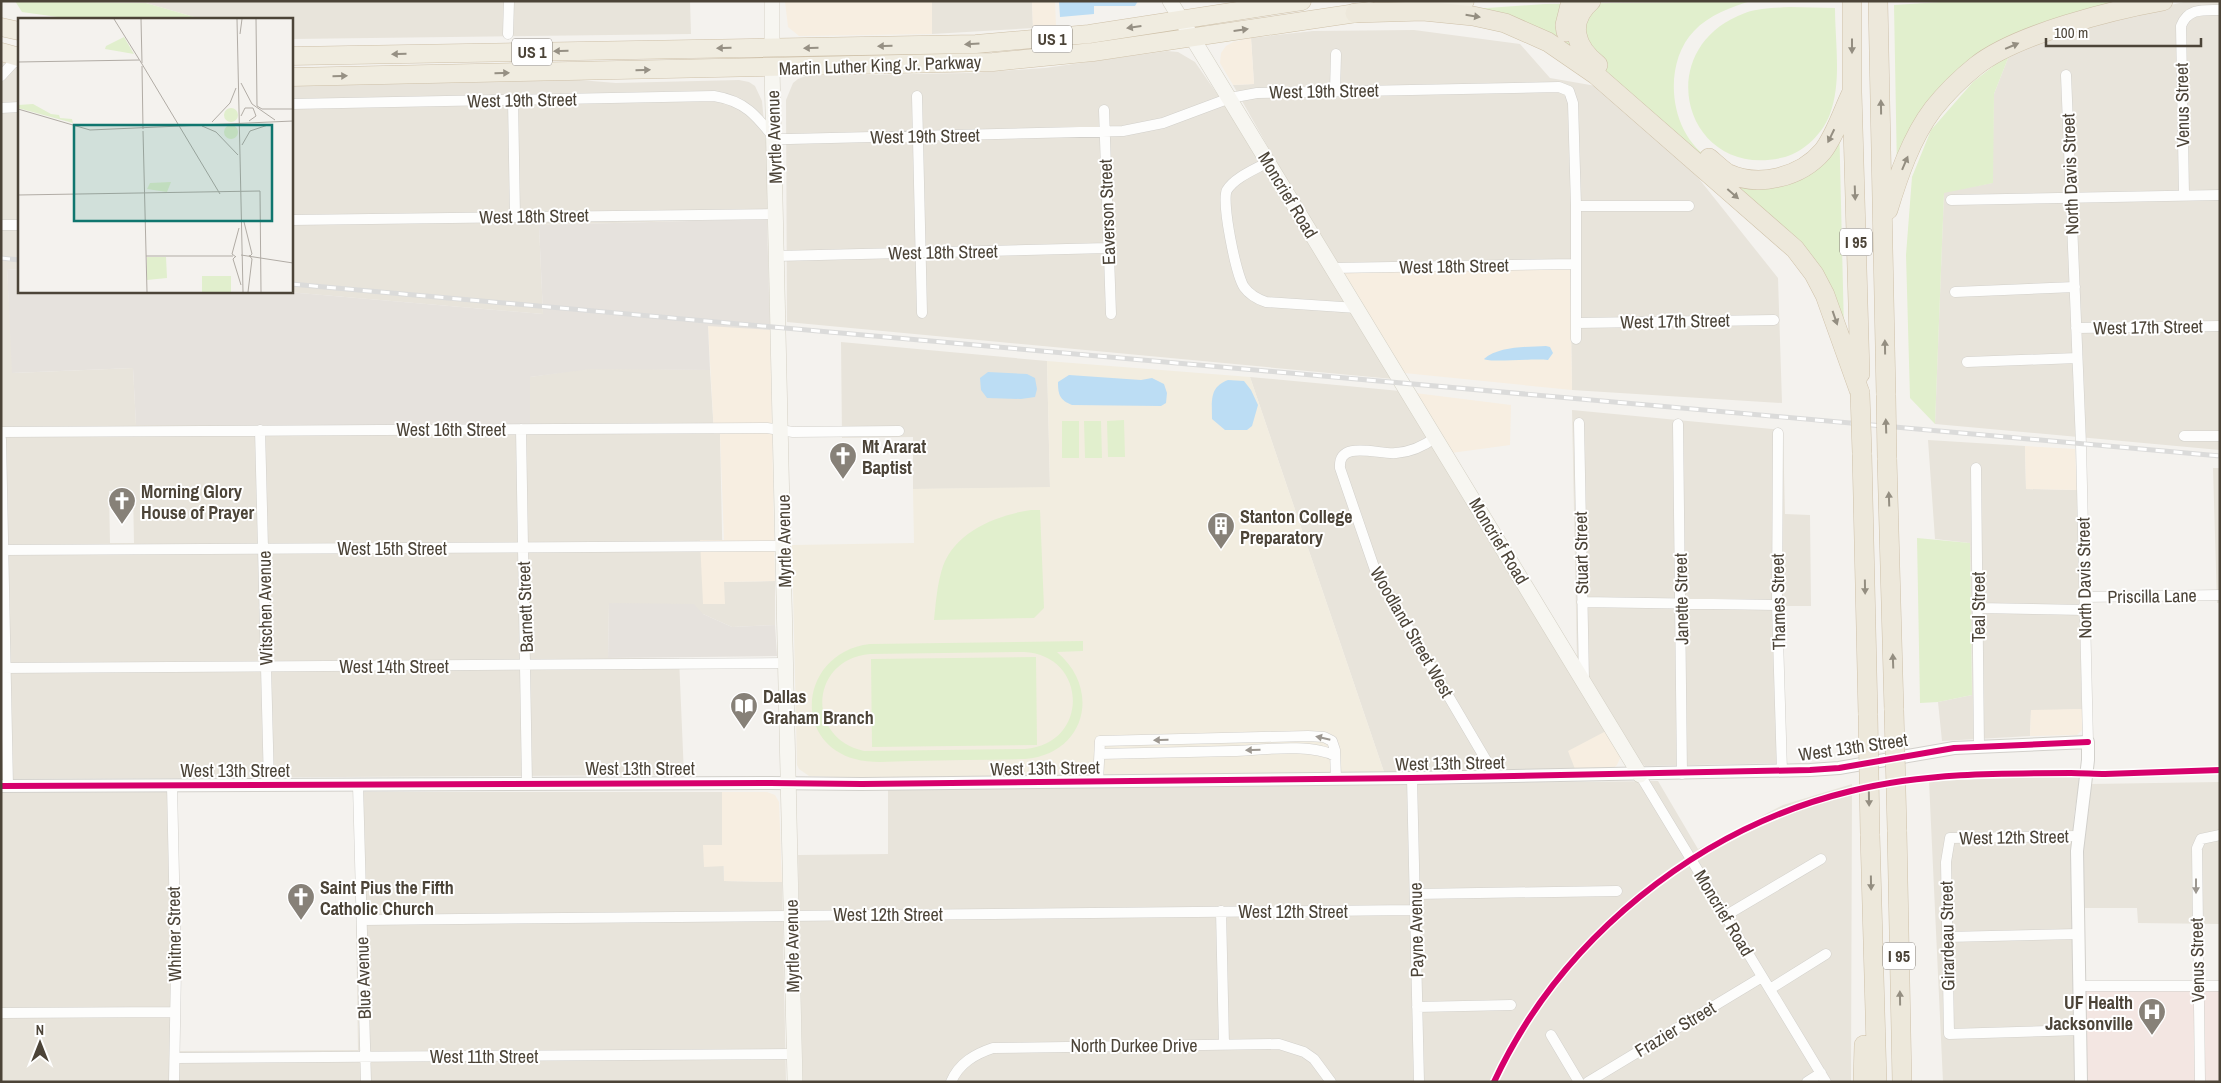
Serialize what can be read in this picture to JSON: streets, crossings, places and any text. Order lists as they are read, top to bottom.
{
  "streets": {
    "highway": ["US 1", "Martin Luther King Jr. Parkway", "I 95"],
    "main road": ["Myrtle Avenue", "Moncrief Road"],
    "street": [
      "West 19th Street",
      "Venus Street",
      "North Davis Street",
      "Eaverson Street",
      "West 18th Street",
      "West 17th Street",
      "West 16th Street",
      "West 15th Street",
      "Stuart Street",
      "Priscilla Lane",
      "Janette Street",
      "Thames Street",
      "Barnett Street",
      "Teal Street",
      "Witschen Avenue",
      "Woodland Street West",
      "West 14th Street",
      "West 13th Street",
      "West 12th Street",
      "Payne Avenue",
      "Whitner Street",
      "Girardeau Street",
      "Blue Avenue",
      "Frazier Street",
      "North Durkee Drive",
      "West 11th Street"
    ]
  },
  "crossings": [
    ["Martin Luther King Jr. Parkway", "Myrtle Avenue"],
    ["Martin Luther King Jr. Parkway", "Moncrief Road"],
    ["West 19th Street", "Myrtle Avenue"],
    ["West 19th Street", "Moncrief Road"],
    ["West 19th Street", "Eaverson Street"],
    ["Myrtle Avenue", "West 18th Street"],
    ["Myrtle Avenue", "West 16th Street"],
    ["Myrtle Avenue", "West 15th Street"],
    ["Myrtle Avenue", "West 14th Street"],
    ["Myrtle Avenue", "West 13th Street"],
    ["Myrtle Avenue", "West 12th Street"],
    ["Myrtle Avenue", "West 11th Street"],
    ["North Davis Street", "West 17th Street"],
    ["North Davis Street", "Priscilla Lane"],
    ["North Davis Street", "West 13th Street"],
    ["North Davis Street", "West 12th Street"],
    ["North Davis Street", "Girardeau Street"],
    ["Moncrief Road", "West 18th Street"],
    ["Moncrief Road", "Stuart Street"],
    ["Moncrief Road", "Woodland Street West"],
    ["Moncrief Road", "West 13th Street"],
    ["Moncrief Road", "Frazier Street"],
    ["Eaverson Street", "West 18th Street"],
    ["West 16th Street", "Barnett Street"],
    ["West 16th Street", "Witschen Avenue"],
    ["West 15th Street", "Barnett Street"],
    ["West 15th Street", "Witschen Avenue"],
    ["Janette Street", "West 13th Street"],
    ["Thames Street", "West 13th Street"],
    ["Barnett Street", "West 14th Street"],
    ["Barnett Street", "West 13th Street"],
    ["Teal Street", "West 13th Street"],
    ["Witschen Avenue", "West 14th Street"],
    ["Witschen Avenue", "West 13th Street"],
    ["Woodland Street West", "West 13th Street"],
    ["West 13th Street", "Payne Avenue"],
    ["West 13th Street", "Whitner Street"],
    ["West 13th Street", "Blue Avenue"],
    ["West 12th Street", "Payne Avenue"],
    ["West 12th Street", "Girardeau Street"],
    ["West 12th Street", "Blue Avenue"],
    ["Whitner Street", "West 11th Street"],
    ["Blue Avenue", "West 11th Street"]
  ],
  "places": {
    "church": ["Mt Ararat Baptist", "Morning Glory House of Prayer", "Saint Pius the Fifth Catholic Church"],
    "building": ["Stanton College Preparatory"],
    "library": ["Dallas Graham Branch"],
    "hospital": ["UF Health Jacksonville"]
  },
  "scale_bar": "100 m",
  "north": "top"
}
